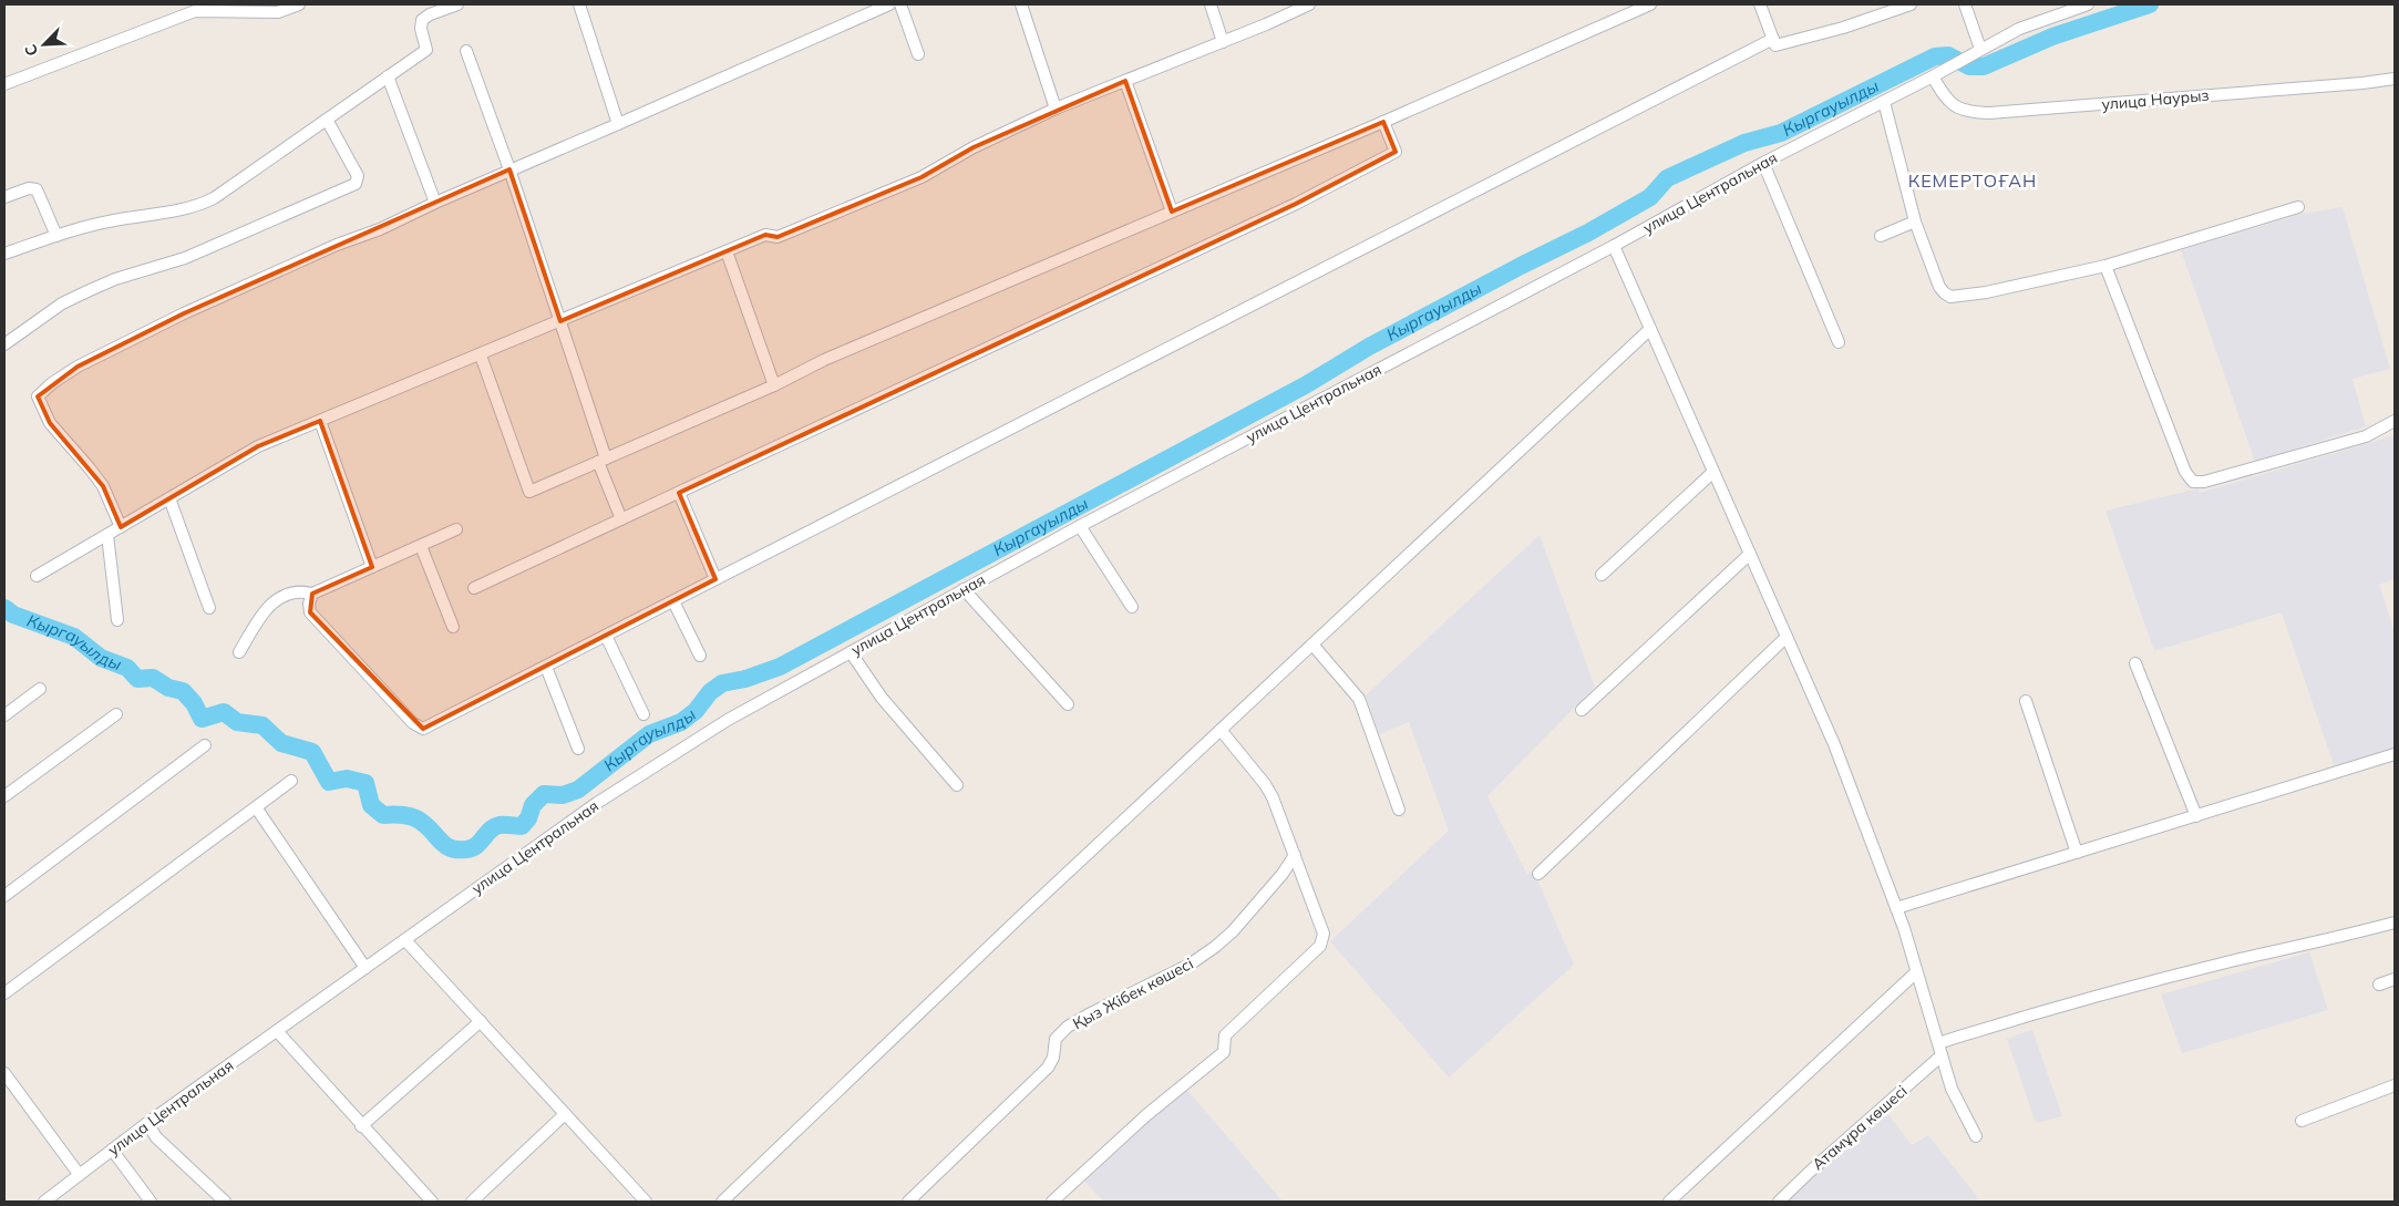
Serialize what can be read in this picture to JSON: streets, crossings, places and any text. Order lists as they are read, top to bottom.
{
  "streets": {
    "street": [
      "улица Наурыз",
      "улица Центральная",
      "Қыз Жібек көшесі",
      "Атамұра көшесі"
    ]
  },
  "crossings": [
    ["улица Наурыз", "улица Центральная"]
  ],
  "districts": ["КЕМЕРТОҒАН"],
  "water": ["Кыргауылды"],
  "north": "bottom left"
}
